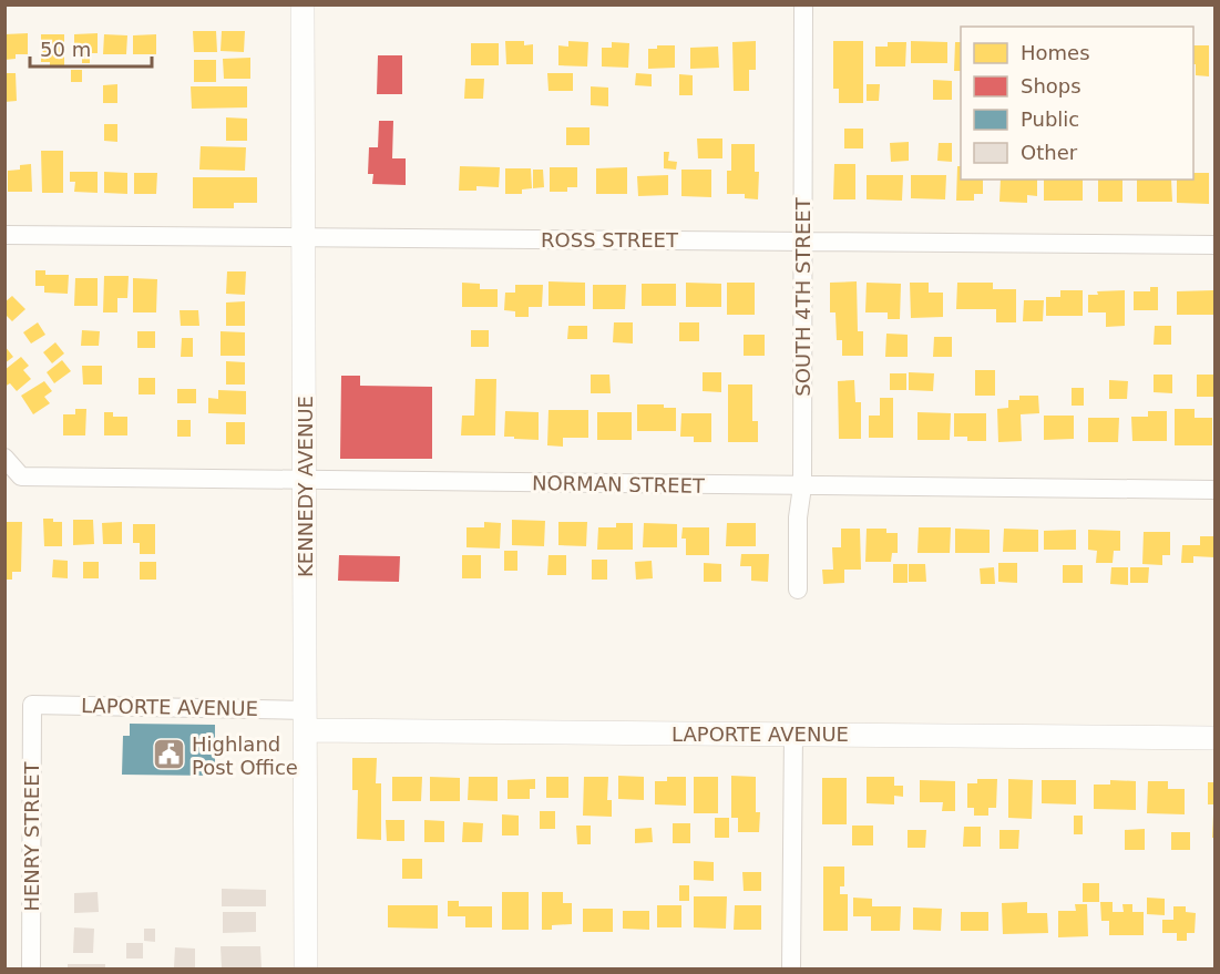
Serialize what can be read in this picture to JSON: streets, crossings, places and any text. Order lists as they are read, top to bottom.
{
  "streets": {
    "street": [
      "ROSS STREET",
      "SOUTH 4TH STREET",
      "NORMAN STREET",
      "KENNEDY AVENUE",
      "LAPORTE AVENUE",
      "HENRY STREET"
    ]
  },
  "crossings": [
    ["ROSS STREET", "SOUTH 4TH STREET"],
    ["ROSS STREET", "KENNEDY AVENUE"],
    ["SOUTH 4TH STREET", "NORMAN STREET"],
    ["NORMAN STREET", "KENNEDY AVENUE"],
    ["KENNEDY AVENUE", "LAPORTE AVENUE"],
    ["LAPORTE AVENUE", "HENRY STREET"]
  ],
  "places": {
    "public building": ["Highland Post Office"]
  },
  "legend": [
    "Homes",
    "Shops",
    "Public",
    "Other"
  ],
  "scale_bar": "50 m"
}
